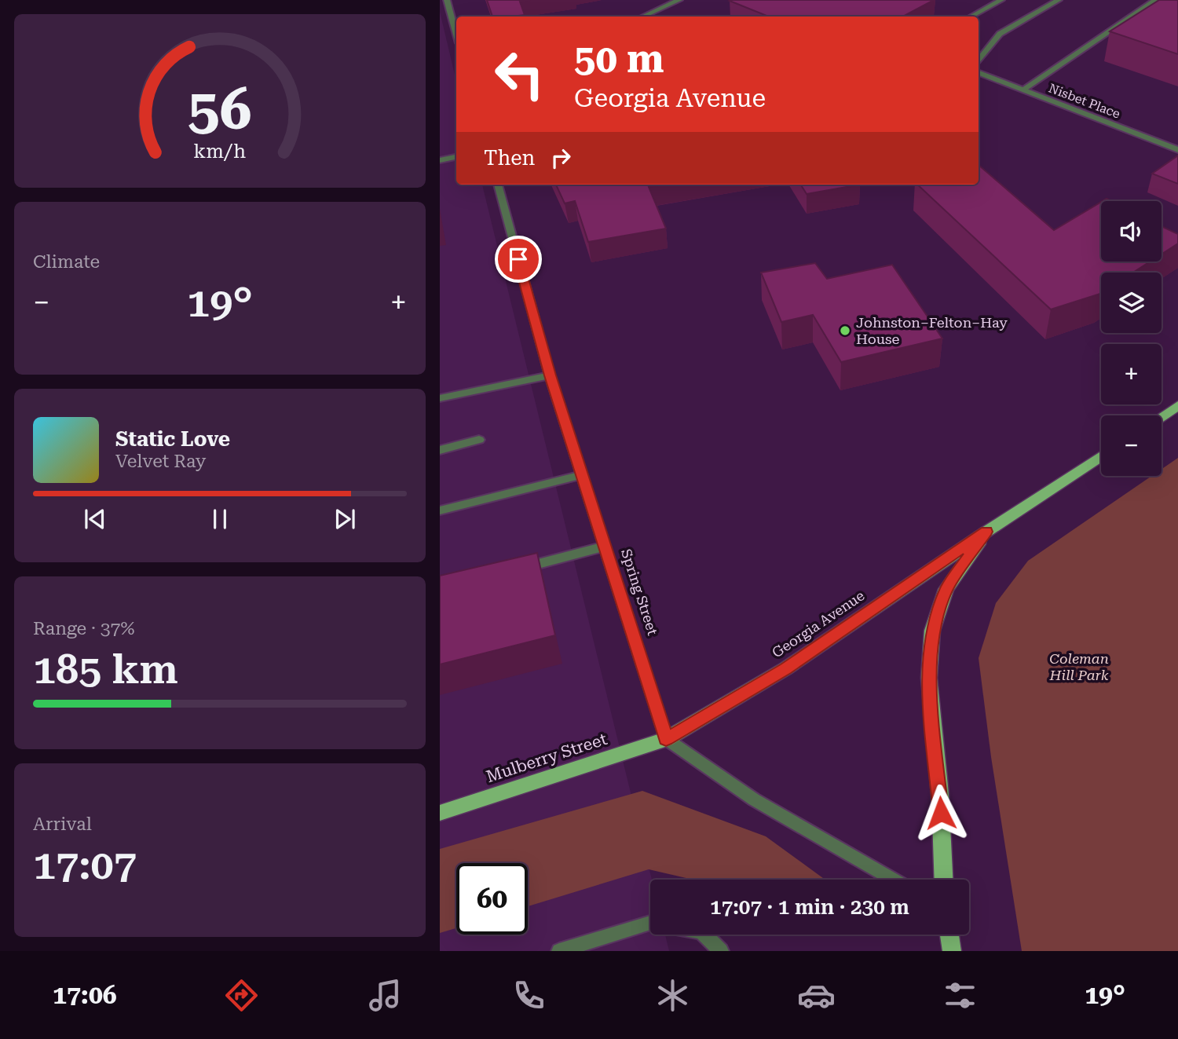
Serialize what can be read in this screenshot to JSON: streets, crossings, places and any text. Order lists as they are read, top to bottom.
{
  "streets": {
    "main road": ["Georgia Avenue", "Mulberry Street"],
    "street": ["Nisbet Place", "Spring Street"]
  },
  "crossings": [
    ["Spring Street", "Georgia Avenue"],
    ["Spring Street", "Mulberry Street"],
    ["Georgia Avenue", "Mulberry Street"]
  ],
  "parks": ["Coleman Hill Park"],
  "places": ["Johnston–Felton–Hay House"],
  "page": {
    "turn": ["50 m", "Georgia Avenue"],
    "then": "Then",
    "map_buttons": ["+", "−"],
    "tile": [
      "Climate",
      ["Range · 37%", "185 km"],
      ["Arrival", "17:07"]
    ],
    "heat": ["−", "19°", "+"],
    "song": ["Static Love", "Velvet Ray"],
    "limit": "60",
    "trip": "17:07 · 1 min · 230 m",
    "tabs": ["17:06", "19°"],
    "gauge": ["56", "km/h"]
  }
}
